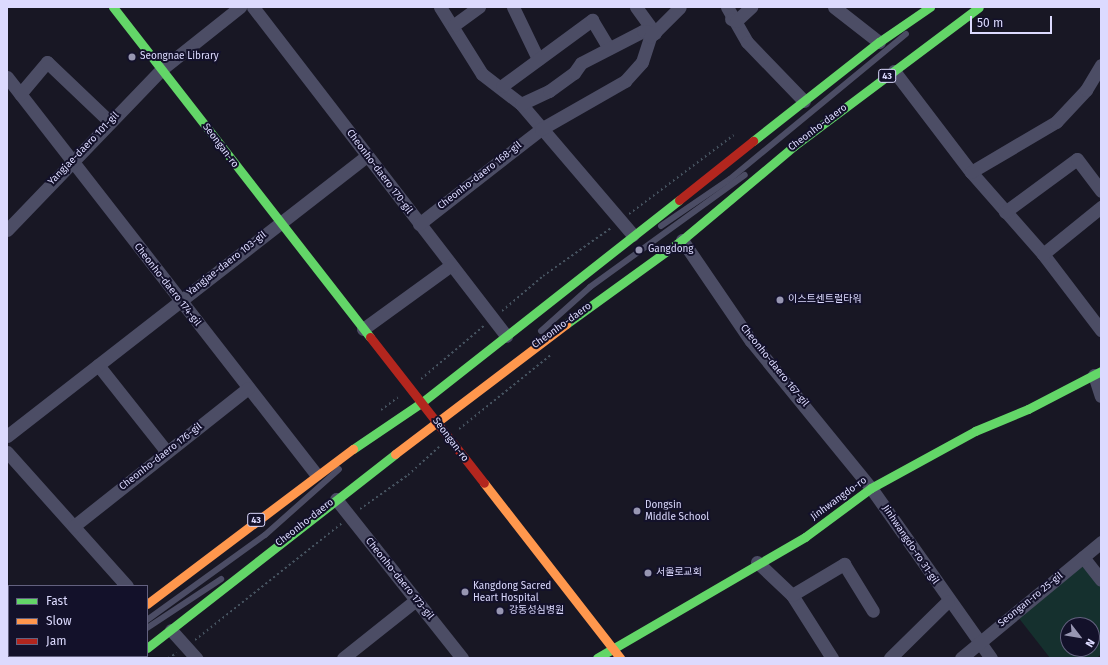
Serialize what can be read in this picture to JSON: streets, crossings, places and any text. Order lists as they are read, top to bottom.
{
  "streets": {
    "main road": [
      "43",
      "Cheonho-daero",
      "Seongan-ro",
      "Jinhwangdo-ro"
    ],
    "street": [
      "Yangjae-daero 101-gil",
      "Cheonho-daero 170-gil",
      "Cheonho-daero 168-gil",
      "Yangjae-daero 103-gil",
      "Cheonho-daero 174-gil",
      "Cheonho-daero 167-gil",
      "Cheonho-daero 176-gil",
      "Jinhwangdo-ro 31-gil",
      "Cheonho-daero 173-gil",
      "Seongan-ro 25-gil"
    ]
  },
  "crossings": [
    ["43", "Seongan-ro"],
    ["43", "Cheonho-daero 170-gil"],
    ["43", "Cheonho-daero 174-gil"],
    ["Cheonho-daero", "Seongan-ro"],
    ["Cheonho-daero", "Cheonho-daero 167-gil"],
    ["Cheonho-daero", "Cheonho-daero 173-gil"],
    ["Seongan-ro", "Yangjae-daero 101-gil"],
    ["Seongan-ro", "Yangjae-daero 103-gil"],
    ["Seongan-ro", "Jinhwangdo-ro"],
    ["Yangjae-daero 101-gil", "Cheonho-daero 174-gil"],
    ["Cheonho-daero 170-gil", "Cheonho-daero 168-gil"],
    ["Yangjae-daero 103-gil", "Cheonho-daero 174-gil"],
    ["Cheonho-daero 174-gil", "Cheonho-daero 176-gil"],
    ["Cheonho-daero 167-gil", "Jinhwangdo-ro"],
    ["Cheonho-daero 167-gil", "Jinhwangdo-ro 31-gil"],
    ["Jinhwangdo-ro", "Jinhwangdo-ro 31-gil"],
    ["Jinhwangdo-ro 31-gil", "Seongan-ro 25-gil"]
  ],
  "places": [
    "Seongnae Library",
    "Gangdong",
    "이스트센트럴타워",
    "Dongsin Middle School",
    "서울로교회",
    "Kangdong Sacred Heart Hospital",
    "강동성심병원"
  ],
  "legend": ["Fast", "Slow", "Jam"],
  "scale_bar": "50 m",
  "north": "bottom right"
}
